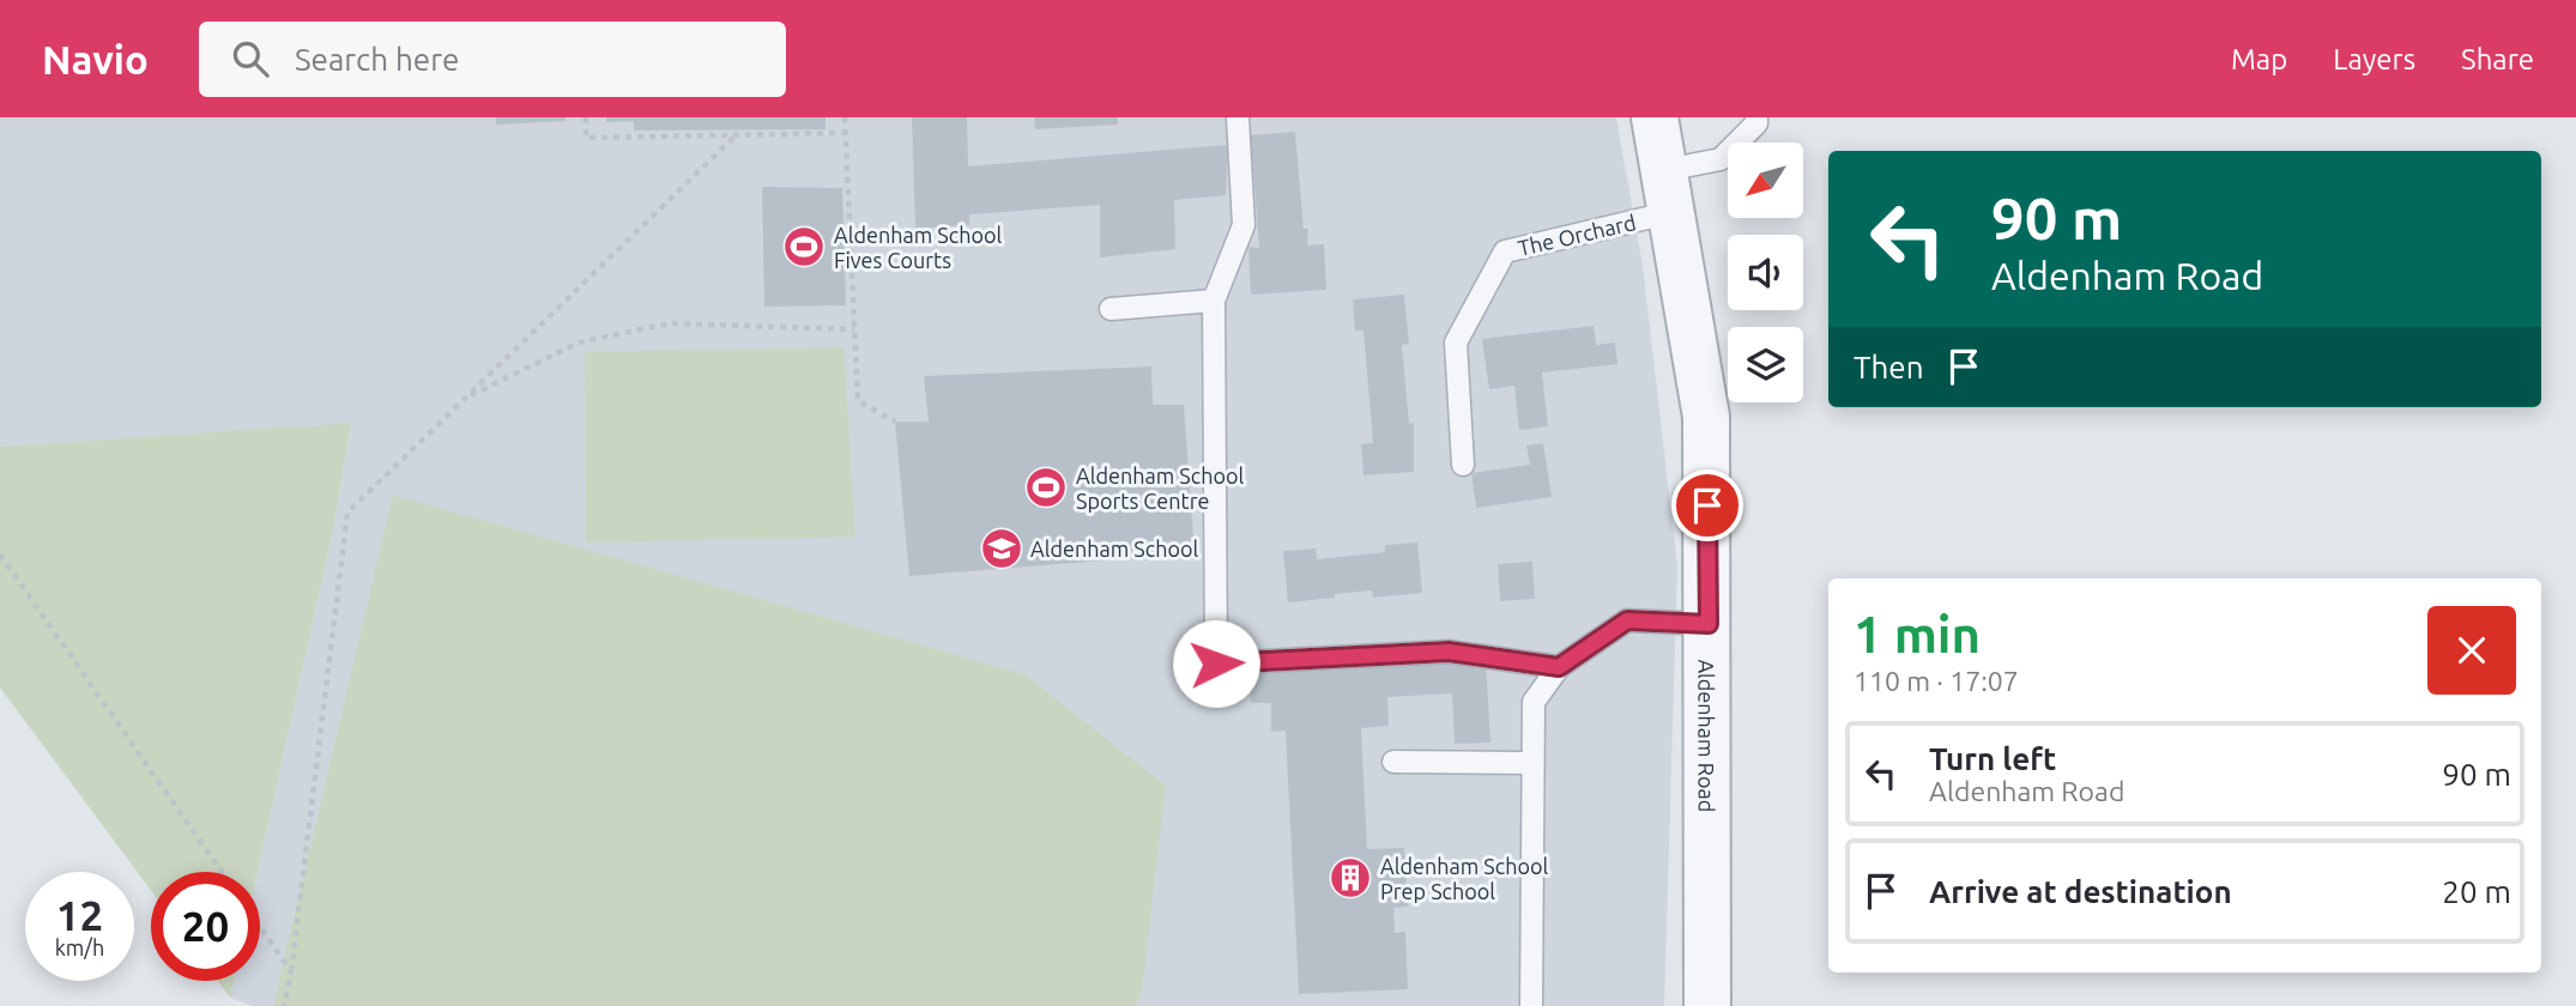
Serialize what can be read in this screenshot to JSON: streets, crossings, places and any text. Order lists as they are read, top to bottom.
{
  "streets": {
    "street": ["Aldenham Road"],
    "lane": ["The Orchard"]
  },
  "crossings": [
    ["The Orchard", "Aldenham Road"]
  ],
  "places": {
    "sports": ["Aldenham School Fives Courts", "Aldenham School Sports Centre"],
    "school or university": ["Aldenham School"],
    "building": ["Aldenham School Prep School"]
  },
  "north": "bottom left",
  "page": {
    "header": "Navio",
    "search": "Search here",
    "nav": ["Map", "Layers", "Share"],
    "turn": ["90 m", "Aldenham Road"],
    "then": "Then",
    "heading": ["1 min", "110 m · 17:07"],
    "list": [
      {
        "name": "Turn left",
        "note": "Aldenham Road",
        "value": "90 m"
      },
      {
        "name": "Arrive at destination",
        "value": "20 m"
      }
    ],
    "speed": "12 km/h",
    "limit": "20"
  }
}
